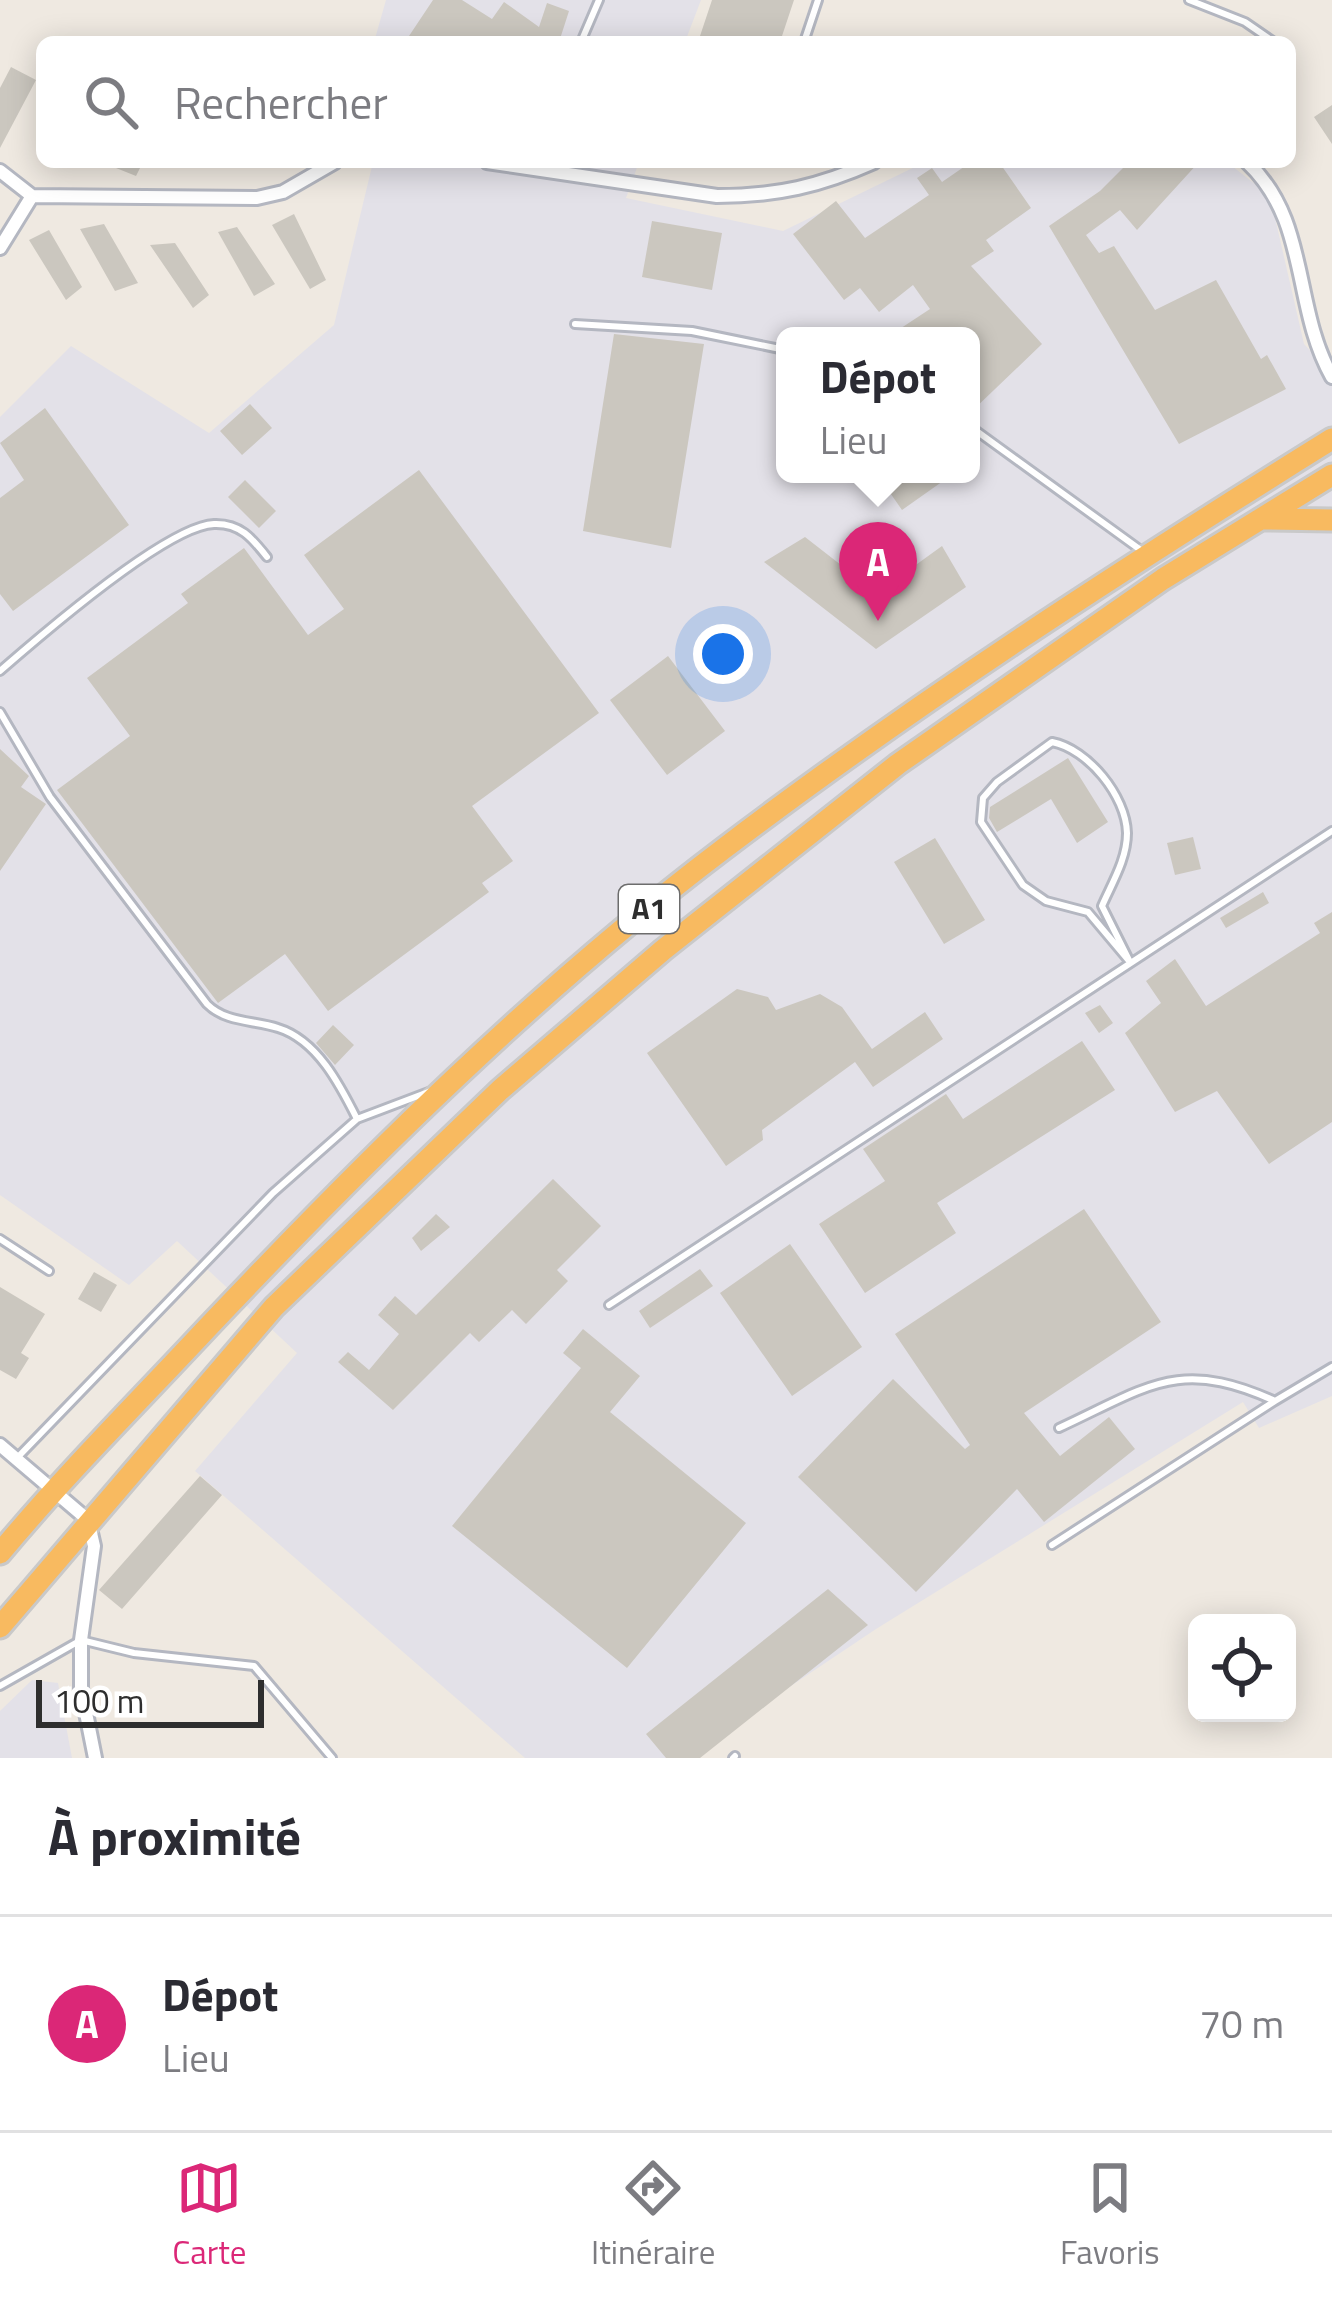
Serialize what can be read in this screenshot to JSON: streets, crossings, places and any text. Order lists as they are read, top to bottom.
{
  "streets": {
    "highway": ["A1"]
  },
  "scale_bar": "100 m",
  "page": {
    "search": "Rechercher",
    "popup": ["Dépot", "Lieu"],
    "pins": "A",
    "scale": "100 m",
    "heading": "À proximité",
    "list": [
      {
        "mark": "A",
        "name": "Dépot",
        "note": "Lieu",
        "value": "70 m"
      }
    ],
    "nav": ["Carte", "Itinéraire", "Favoris"]
  }
}
